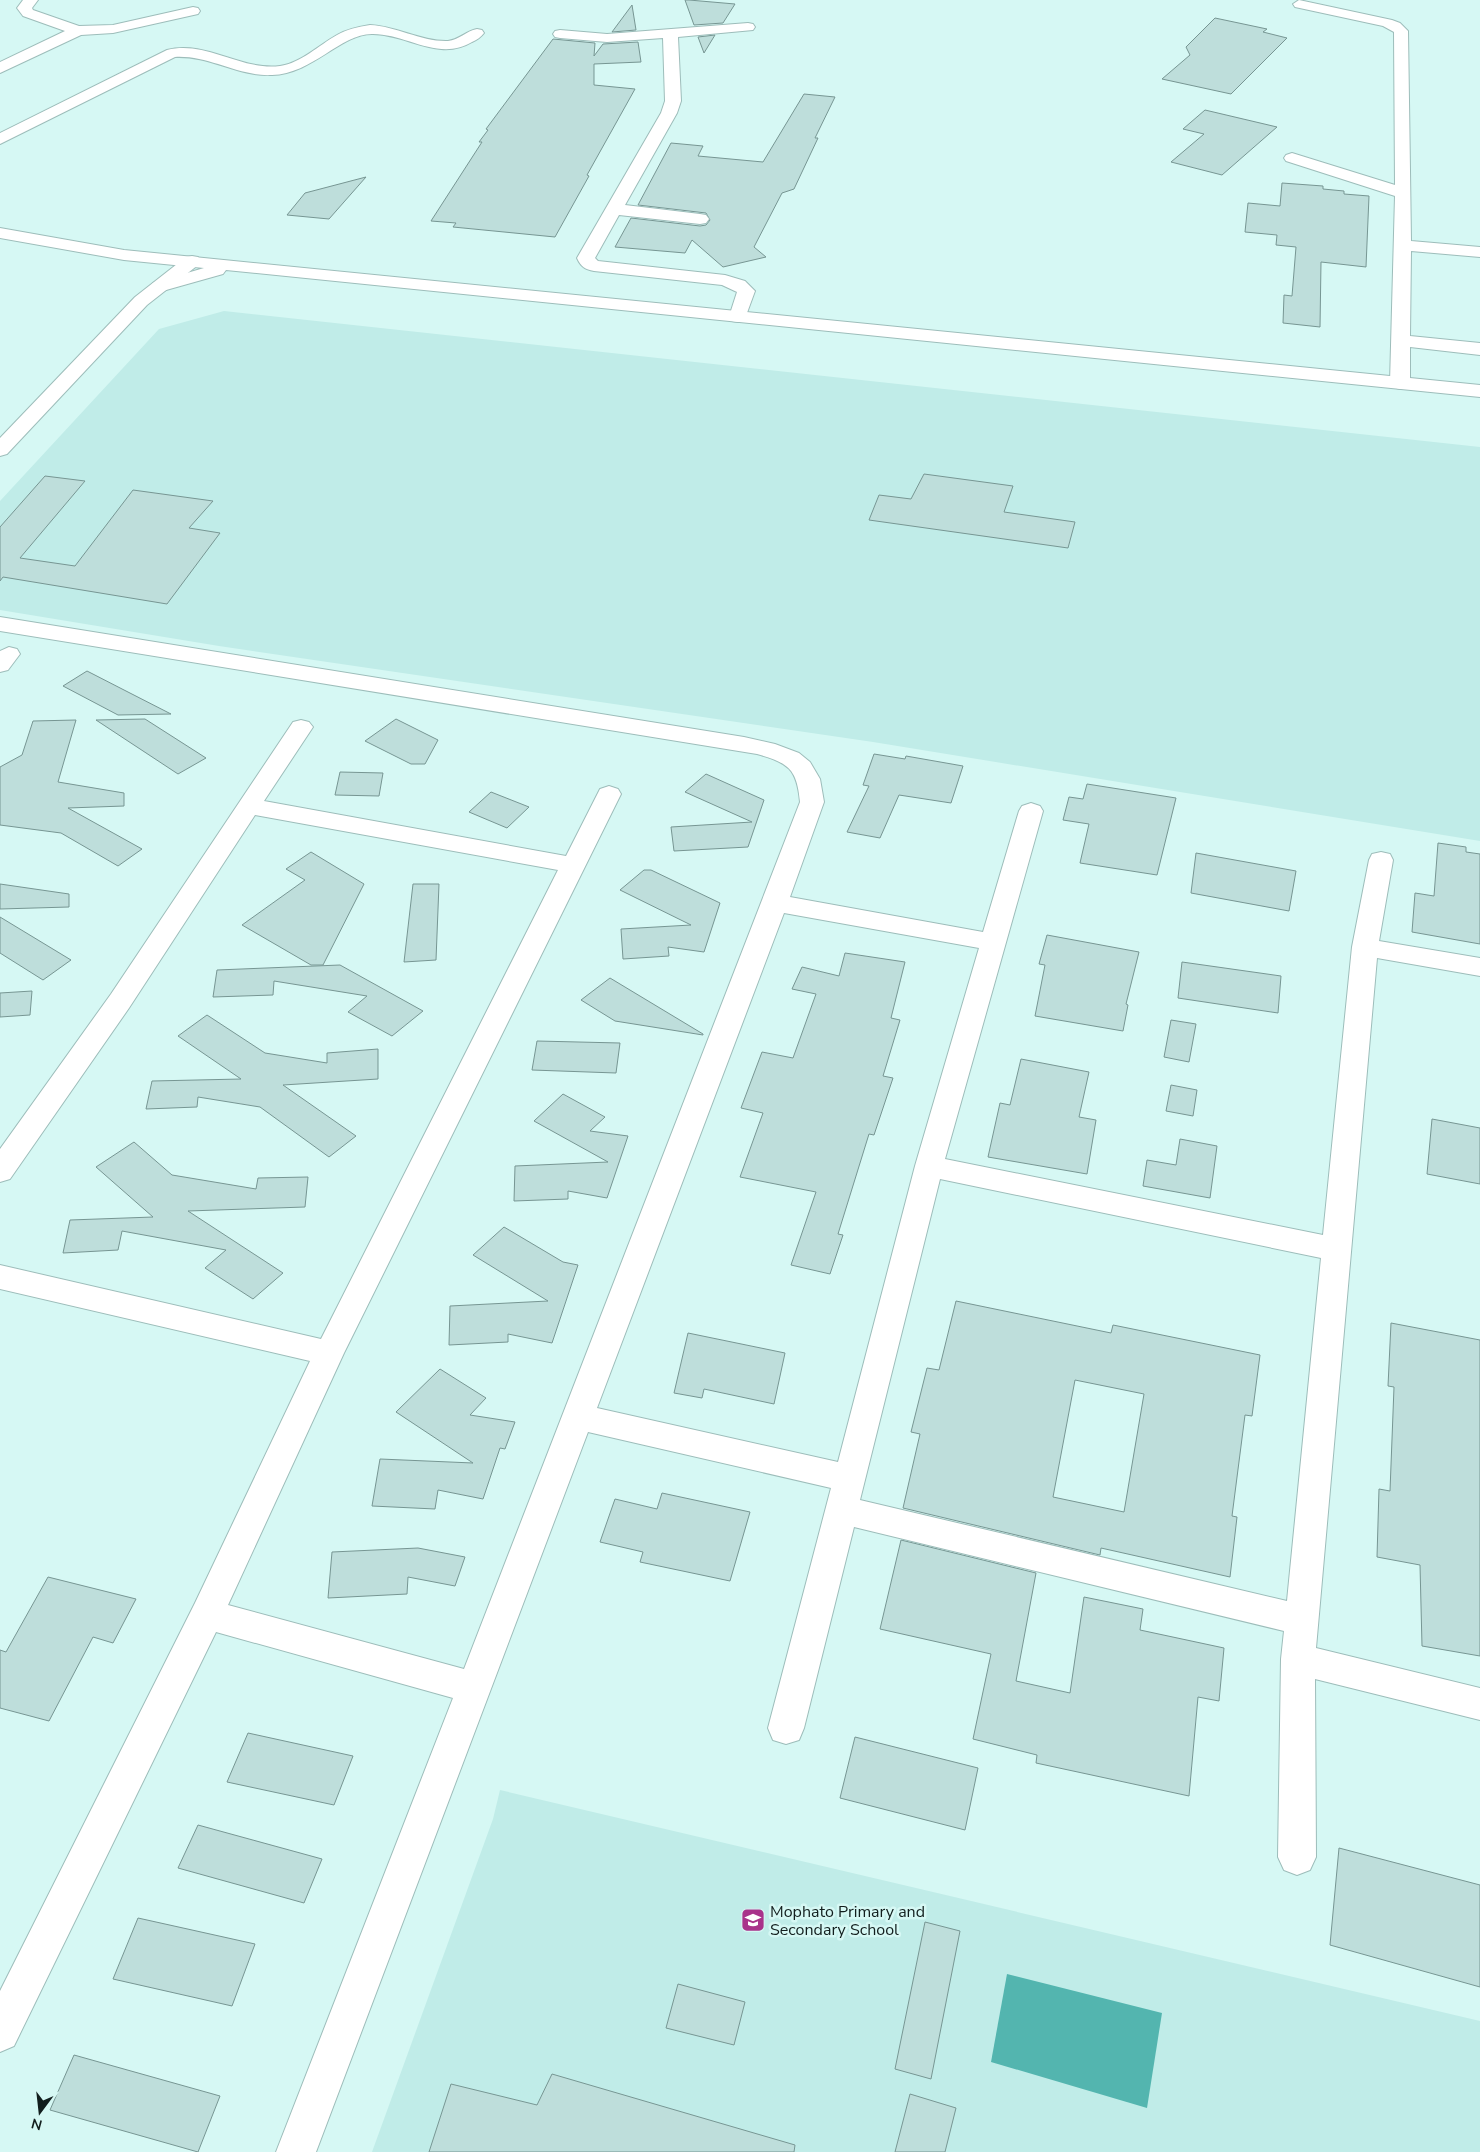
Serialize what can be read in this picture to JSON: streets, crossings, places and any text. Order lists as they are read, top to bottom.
{
  "places": {
    "school or university": ["Mophato Primary and Secondary School"]
  },
  "north": "bottom"
}
